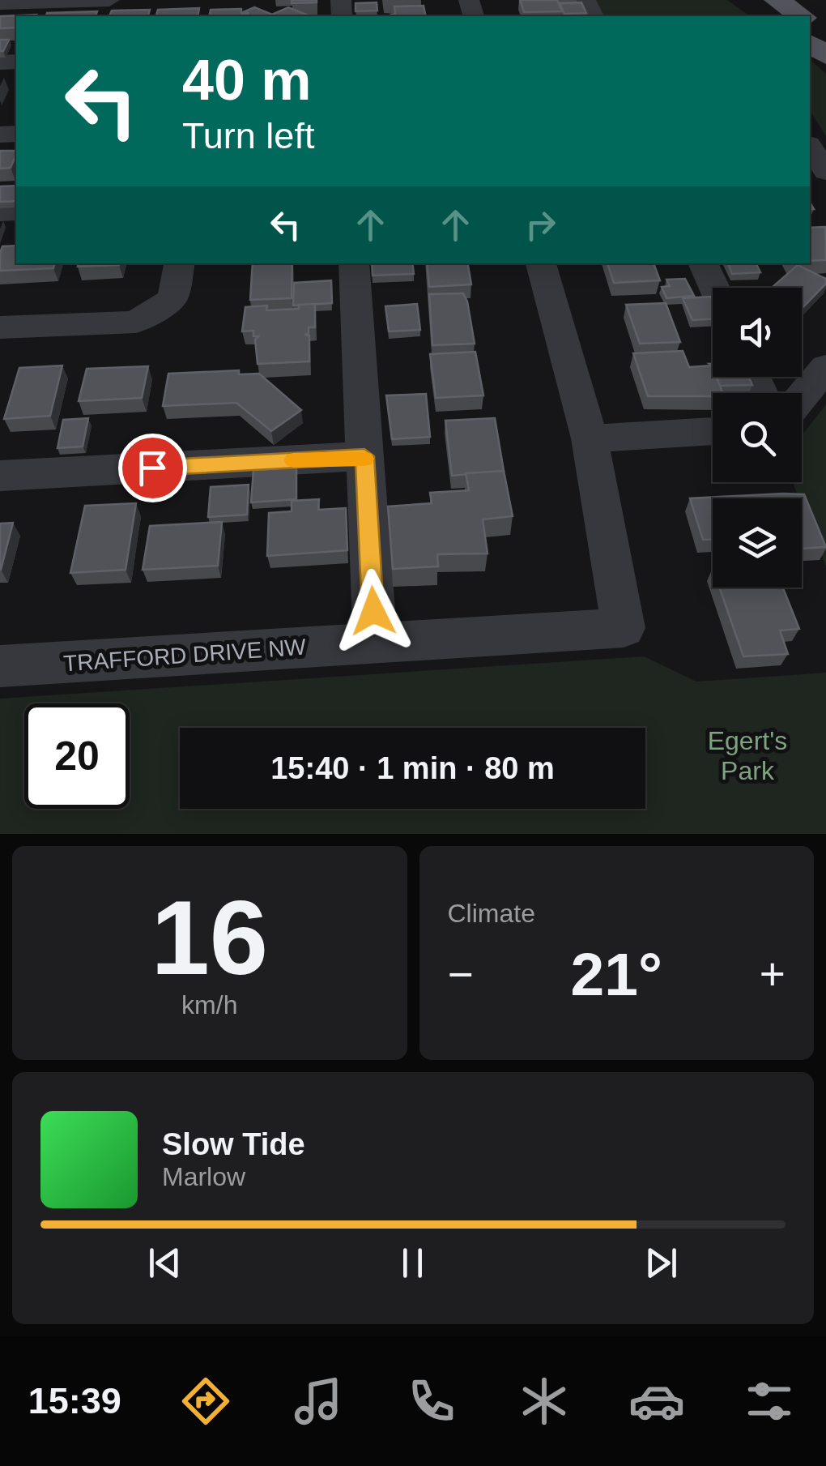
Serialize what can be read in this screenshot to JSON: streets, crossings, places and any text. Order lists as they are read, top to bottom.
{
  "streets": {
    "street": ["TRAFFORD DRIVE NW"]
  },
  "parks": ["Egert's Park"],
  "page": {
    "turn": ["40 m", "Turn left"],
    "limit": "20",
    "trip": "15:40 · 1 min · 80 m",
    "tile": [
      ["16", "km/h"],
      "Climate"
    ],
    "heat": ["−", "21°", "+"],
    "song": ["Slow Tide", "Marlow"],
    "tabs": "15:39"
  }
}
